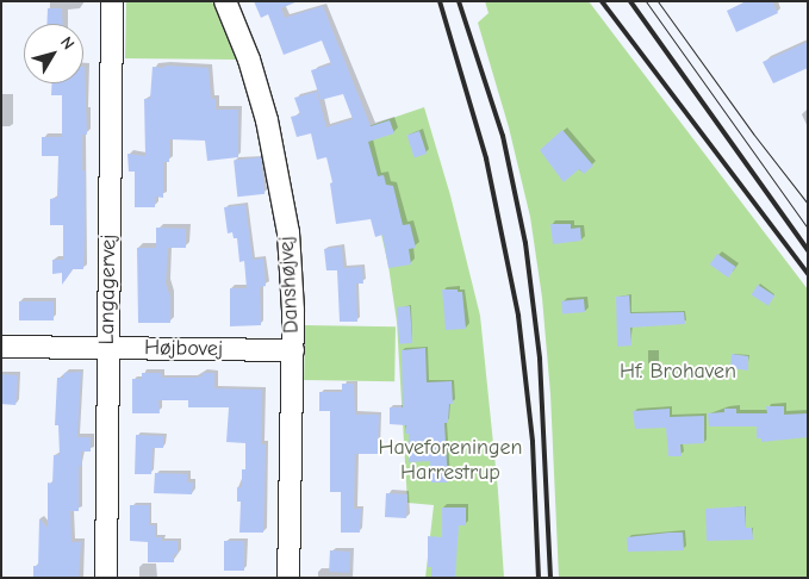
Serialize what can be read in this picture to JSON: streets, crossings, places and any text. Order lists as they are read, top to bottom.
{
  "streets": {
    "street": ["Danshøjvej", "Langagervej", "Højbovej"]
  },
  "crossings": [
    ["Danshøjvej", "Højbovej"],
    ["Langagervej", "Højbovej"]
  ],
  "parks": ["Hf. Brohaven", "Haveforeningen Harrestrup"],
  "north": "top right"
}
